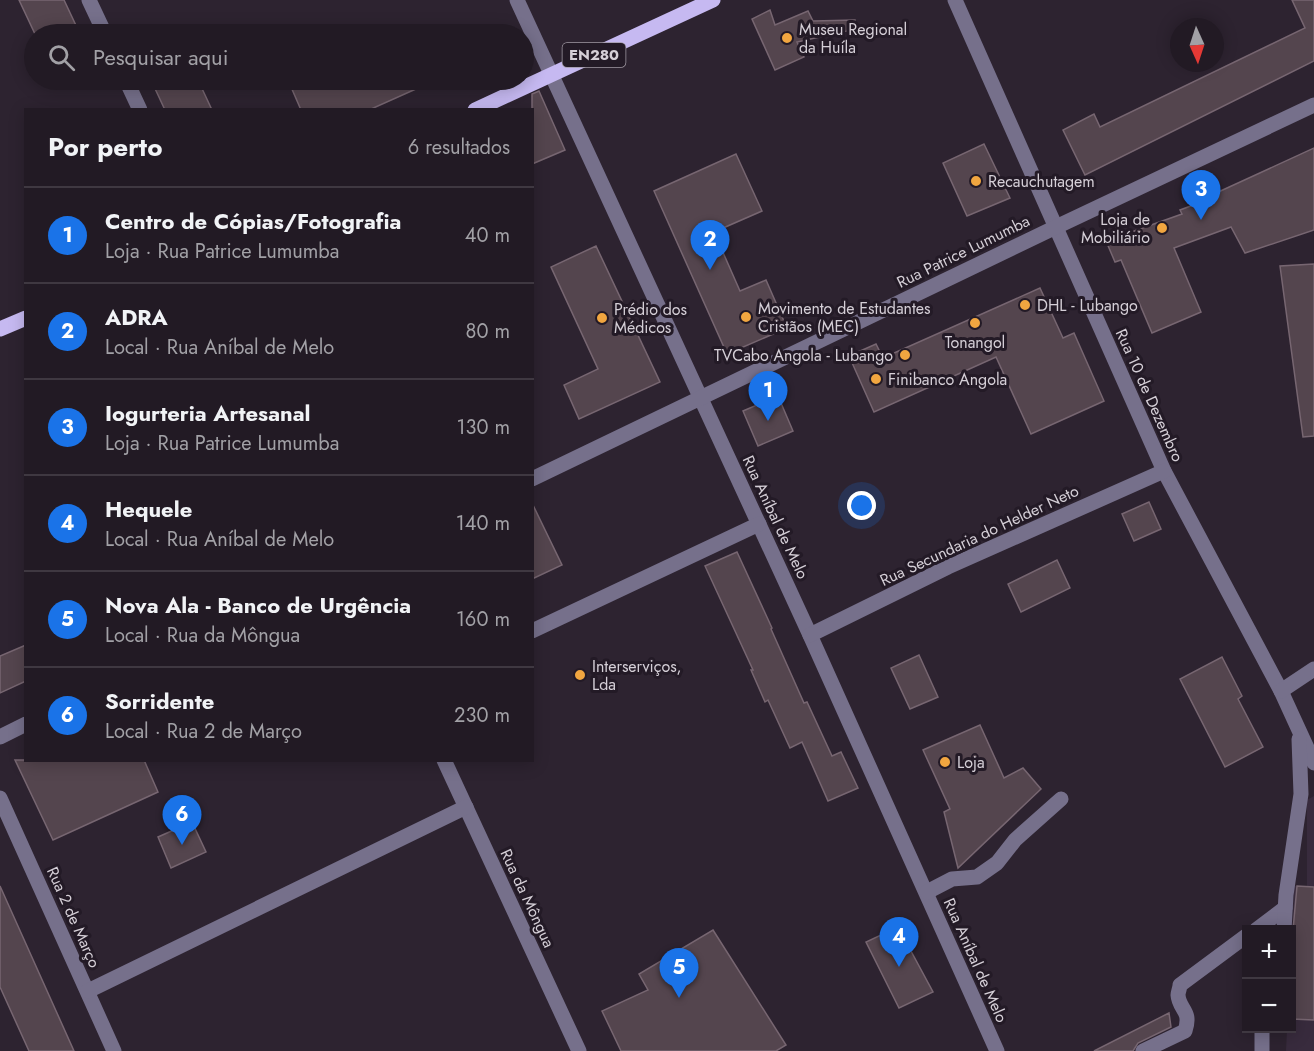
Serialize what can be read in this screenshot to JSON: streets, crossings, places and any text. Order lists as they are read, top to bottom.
{
  "streets": {
    "main road": ["EN280"],
    "street": [
      "Rua Patrice Lumumba",
      "Rua 10 de Dezembro",
      "Rua Aníbal de Melo",
      "Rua Secundaria do Helder Neto",
      "Rua da Môngua",
      "Rua 2 de Março"
    ]
  },
  "crossings": [
    ["EN280", "Rua Aníbal de Melo"],
    ["Rua Patrice Lumumba", "Rua 10 de Dezembro"],
    ["Rua Patrice Lumumba", "Rua Aníbal de Melo"],
    ["Rua 10 de Dezembro", "Rua Secundaria do Helder Neto"],
    ["Rua Aníbal de Melo", "Rua Secundaria do Helder Neto"]
  ],
  "places": [
    "Museu Regional da Huíla",
    "Recauchutagem",
    "Loja de Mobiliário",
    "DHL - Lubango",
    "Movimento de Estudantes Cristãos (MEC)",
    "Prédio dos Médicos",
    "Tonangol",
    "TVCabo Angola - Lubango",
    "Finibanco Angola",
    "Interserviços, Lda",
    "Loja"
  ],
  "north": "bottom",
  "page": {
    "search": "Pesquisar aqui",
    "heading": ["Por perto", "6 resultados"],
    "pins": [
      "3",
      "2",
      "1",
      "6",
      "4",
      "5"
    ],
    "list": [
      {
        "mark": "1",
        "name": "Centro de Cópias/Fotografia",
        "note": "Loja · Rua Patrice Lumumba",
        "value": "40 m"
      },
      {
        "mark": "2",
        "name": "ADRA",
        "note": "Local · Rua Aníbal de Melo",
        "value": "80 m"
      },
      {
        "mark": "3",
        "name": "Iogurteria Artesanal",
        "note": "Loja · Rua Patrice Lumumba",
        "value": "130 m"
      },
      {
        "mark": "4",
        "name": "Hequele",
        "note": "Local · Rua Aníbal de Melo",
        "value": "140 m"
      },
      {
        "mark": "5",
        "name": "Nova Ala - Banco de Urgência",
        "note": "Local · Rua da Môngua",
        "value": "160 m"
      },
      {
        "mark": "6",
        "name": "Sorridente",
        "note": "Local · Rua 2 de Março",
        "value": "230 m"
      }
    ],
    "map_buttons": ["+", "−"]
  }
}
